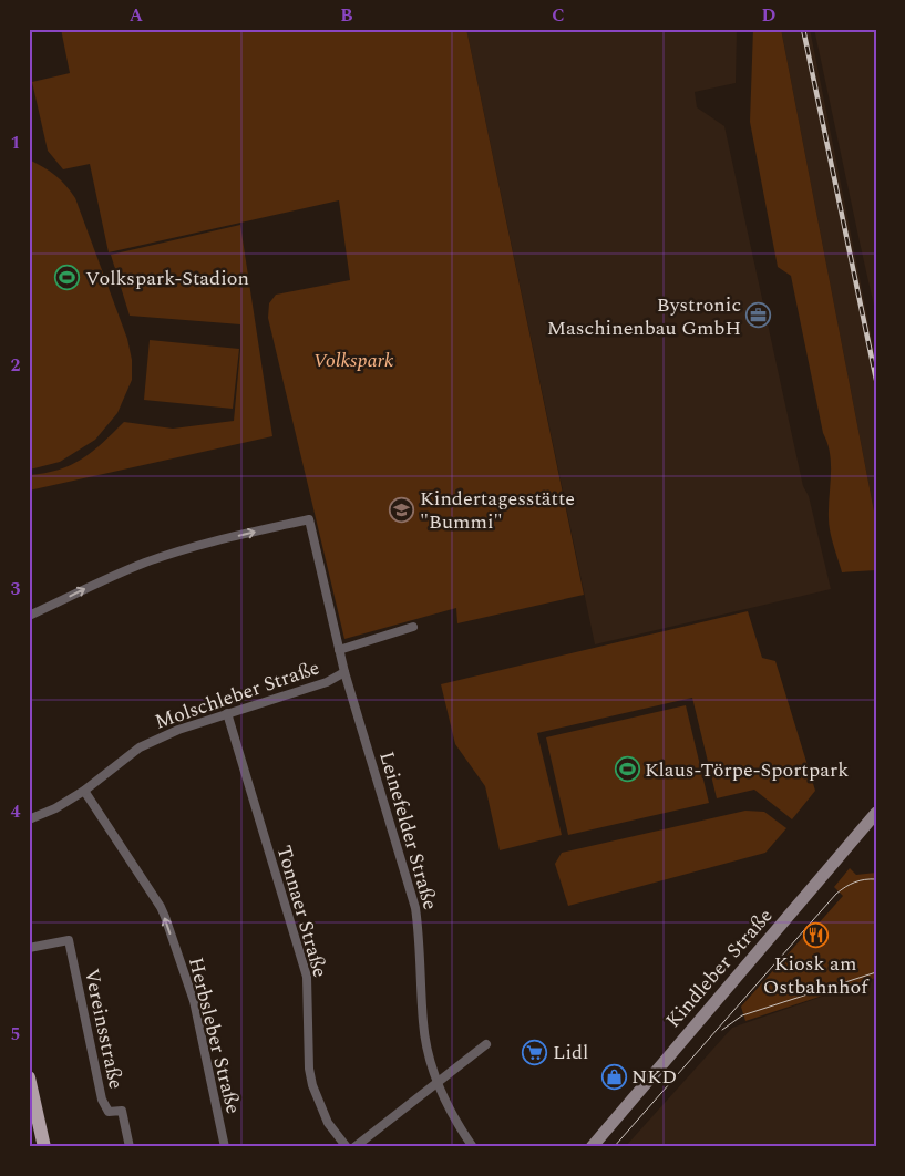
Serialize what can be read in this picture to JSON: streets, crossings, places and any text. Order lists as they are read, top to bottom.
{
  "streets": {
    "main road": ["Kindleber Straße"],
    "street": [
      "Molschleber Straße",
      "Leinefelder Straße",
      "Tonnaer Straße",
      "Vereinsstraße",
      "Herbsleber Straße"
    ]
  },
  "crossings": [
    ["Molschleber Straße", "Leinefelder Straße"],
    ["Molschleber Straße", "Tonnaer Straße"],
    ["Molschleber Straße", "Herbsleber Straße"]
  ],
  "one_way": ["Herbsleber Straße"],
  "parks": ["Volkspark"],
  "places": {
    "sports": ["Volkspark-Stadion", "Klaus-Törpe-Sportpark"],
    "office": ["Bystronic Maschinenbau GmbH"],
    "school or university": ["Kindertagesstätte \"Bummi\""],
    "restaurant": ["Kiosk am Ostbahnhof"],
    "supermarket": ["Lidl"],
    "shop": ["NKD"]
  },
  "grid": {
    "columns": [
      "A",
      "B",
      "C",
      "D"
    ],
    "rows": [
      "1",
      "2",
      "3",
      "4",
      "5"
    ]
  }
}
